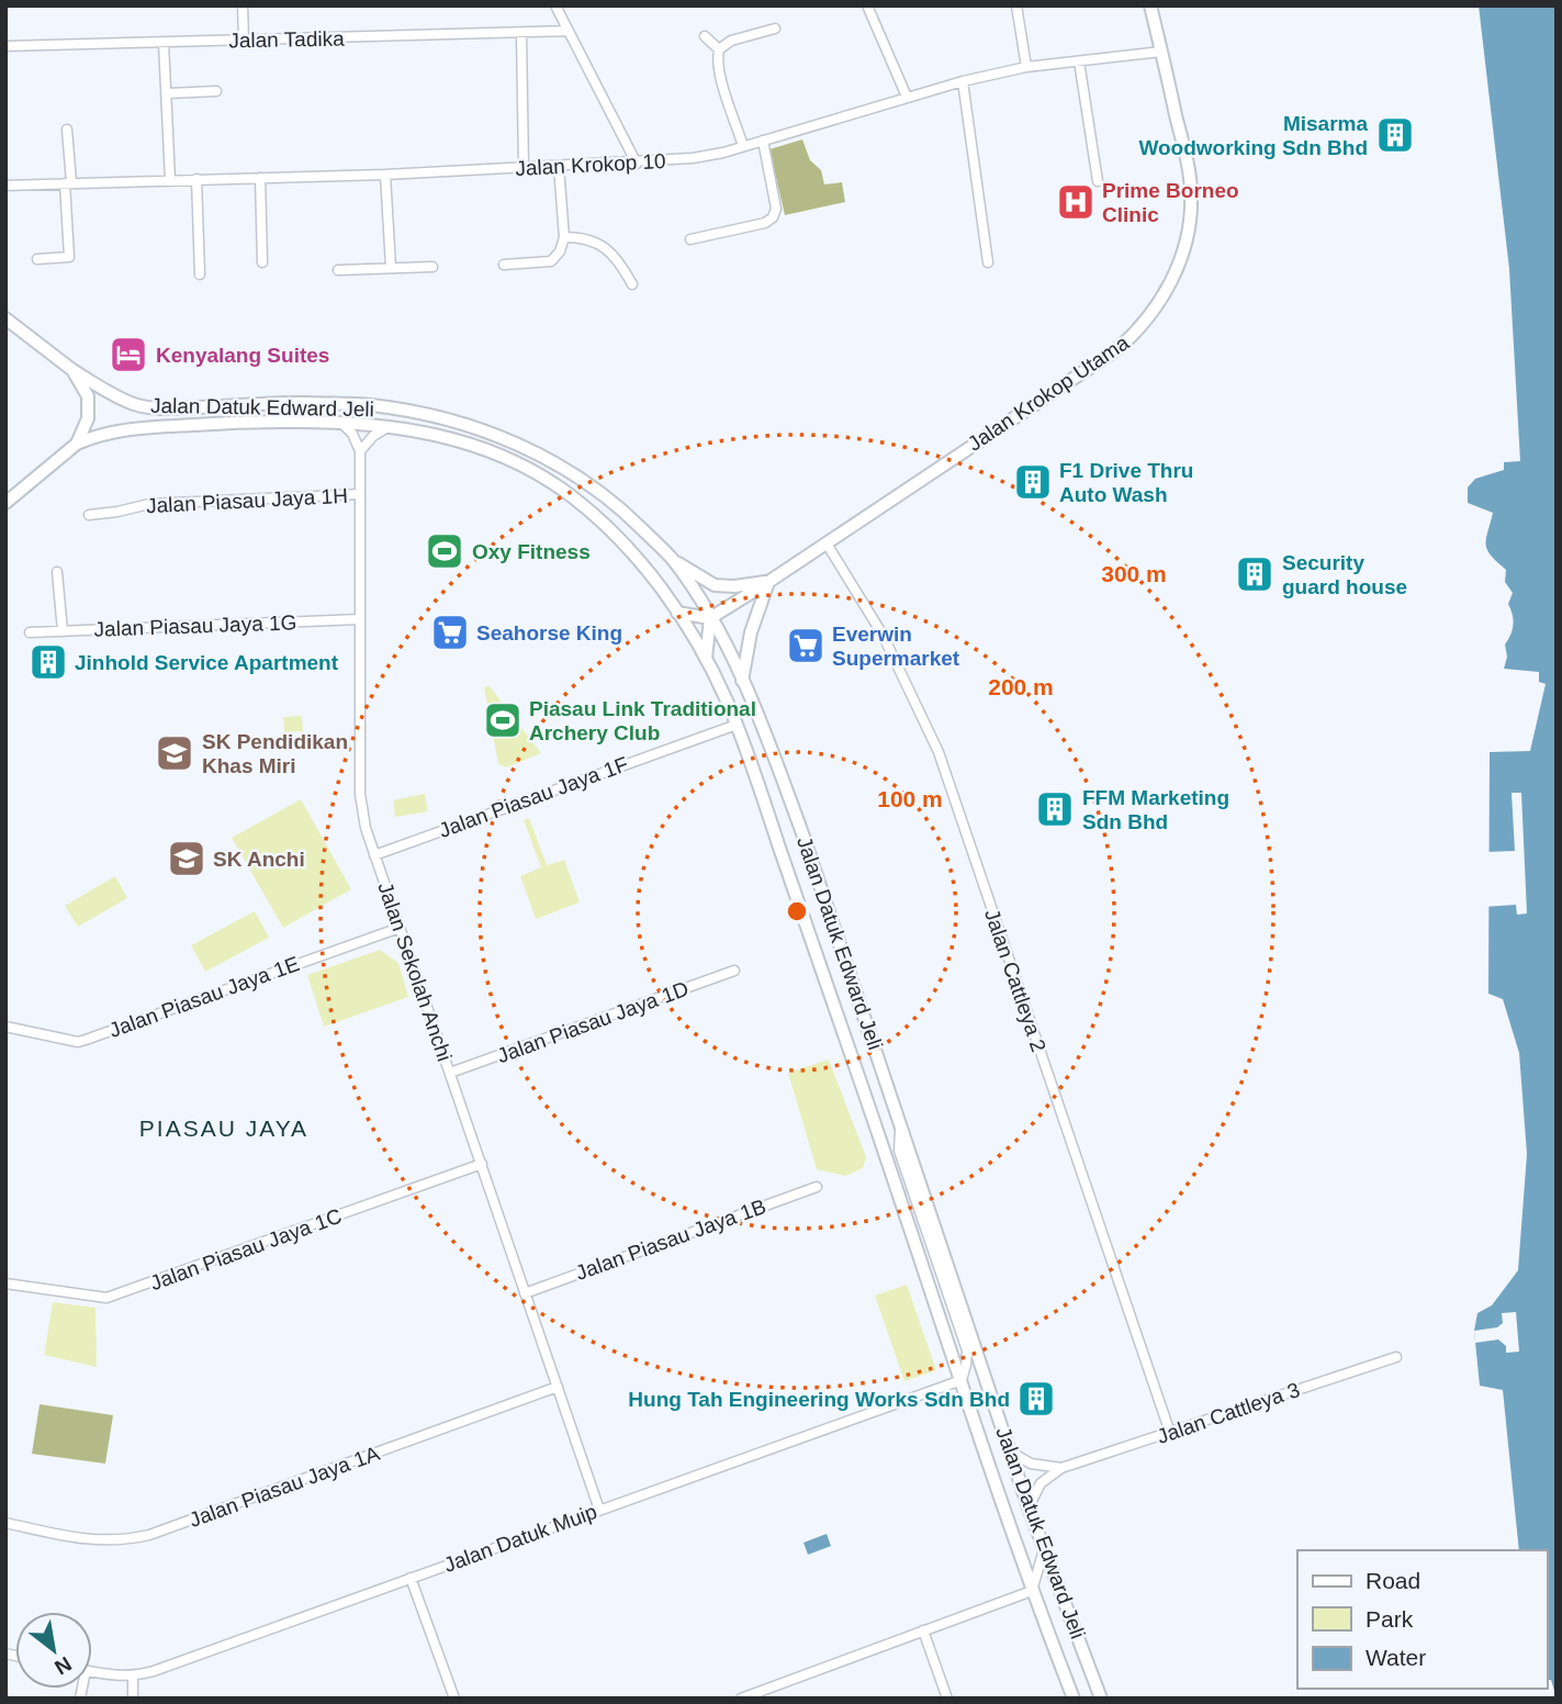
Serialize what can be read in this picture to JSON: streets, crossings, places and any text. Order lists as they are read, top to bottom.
{
  "streets": {
    "street": [
      "Jalan Tadika",
      "Jalan Krokop 10",
      "Jalan Krokop Utama",
      "Jalan Datuk Edward Jeli",
      "Jalan Piasau Jaya 1H",
      "Jalan Piasau Jaya 1G",
      "Jalan Piasau Jaya 1F",
      "Jalan Sekolah Anchi",
      "Jalan Cattleya 2",
      "Jalan Piasau Jaya 1E",
      "Jalan Piasau Jaya 1D",
      "Jalan Piasau Jaya 1B",
      "Jalan Piasau Jaya 1C",
      "Jalan Cattleya 3",
      "Jalan Piasau Jaya 1A",
      "Jalan Datuk Muip"
    ]
  },
  "crossings": [
    ["Jalan Krokop 10", "Jalan Krokop Utama"],
    ["Jalan Krokop Utama", "Jalan Datuk Edward Jeli"],
    ["Jalan Krokop Utama", "Jalan Cattleya 2"],
    ["Jalan Datuk Edward Jeli", "Jalan Piasau Jaya 1F"],
    ["Jalan Datuk Edward Jeli", "Jalan Cattleya 3"],
    ["Jalan Datuk Edward Jeli", "Jalan Datuk Muip"],
    ["Jalan Piasau Jaya 1H", "Jalan Sekolah Anchi"],
    ["Jalan Piasau Jaya 1G", "Jalan Sekolah Anchi"],
    ["Jalan Piasau Jaya 1F", "Jalan Sekolah Anchi"],
    ["Jalan Sekolah Anchi", "Jalan Piasau Jaya 1E"],
    ["Jalan Sekolah Anchi", "Jalan Piasau Jaya 1D"],
    ["Jalan Sekolah Anchi", "Jalan Piasau Jaya 1B"],
    ["Jalan Sekolah Anchi", "Jalan Piasau Jaya 1C"],
    ["Jalan Sekolah Anchi", "Jalan Piasau Jaya 1A"],
    ["Jalan Sekolah Anchi", "Jalan Datuk Muip"],
    ["Jalan Cattleya 2", "Jalan Cattleya 3"]
  ],
  "districts": ["PIASAU JAYA"],
  "places": {
    "building": [
      "Misarma Woodworking Sdn Bhd",
      "F1 Drive Thru Auto Wash",
      "Security guard house",
      "Jinhold Service Apartment",
      "FFM Marketing Sdn Bhd",
      "Hung Tah Engineering Works Sdn Bhd"
    ],
    "hospital": ["Prime Borneo Clinic"],
    "hotel": ["Kenyalang Suites"],
    "sports": ["Oxy Fitness", "Piasau Link Traditional Archery Club"],
    "supermarket": ["Seahorse King", "Everwin Supermarket"],
    "school or university": ["SK Pendidikan Khas Miri", "SK Anchi"]
  },
  "legend": ["Road", "Park", "Water"],
  "north": "bottom right",
  "rings": ["300 m", "200 m", "100 m"]
}
